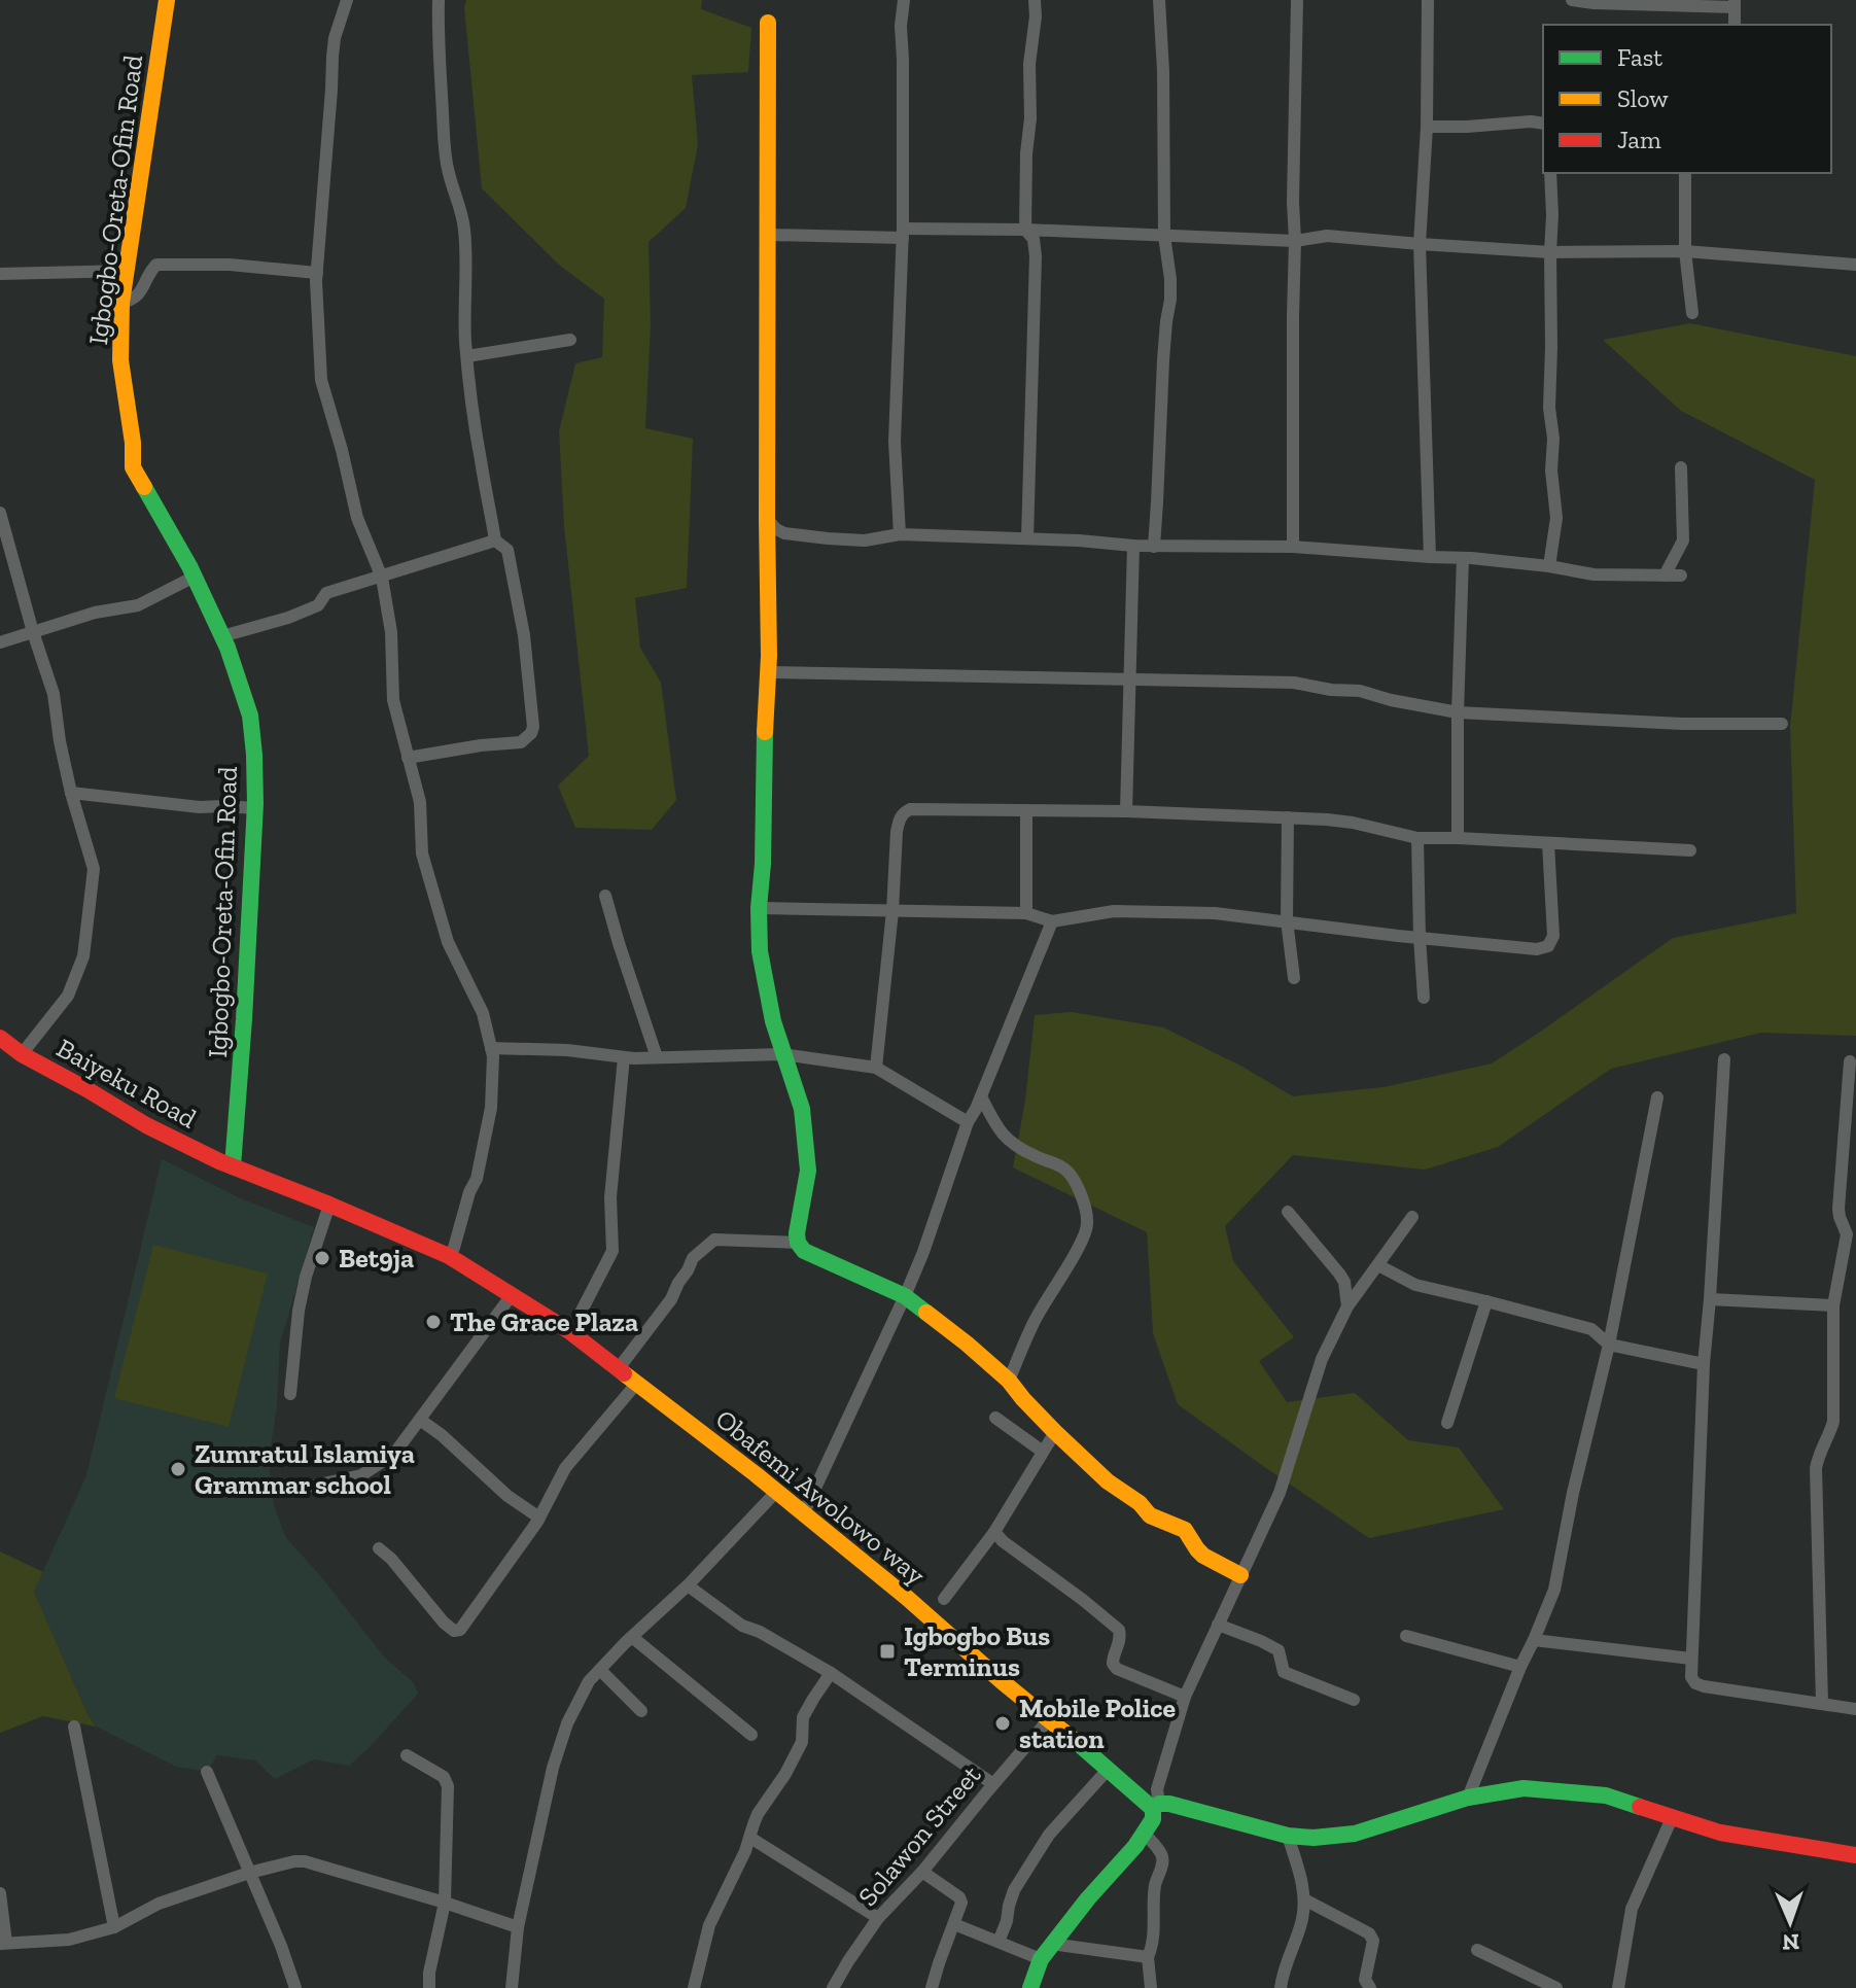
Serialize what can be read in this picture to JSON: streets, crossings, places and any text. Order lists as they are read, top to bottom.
{
  "streets": {
    "street": [
      "Igbogbo-Oreta-Ofin Road",
      "Baiyeku Road",
      "Obafemi Awolowo way",
      "Solawon Street"
    ]
  },
  "crossings": [
    ["Igbogbo-Oreta-Ofin Road", "Baiyeku Road"],
    ["Igbogbo-Oreta-Ofin Road", "Obafemi Awolowo way"],
    ["Baiyeku Road", "Obafemi Awolowo way"],
    ["Obafemi Awolowo way", "Solawon Street"]
  ],
  "places": {
    "other": [
      "Bet9ja",
      "The Grace Plaza",
      "Zumratul Islamiya Grammar school",
      "Mobile Police station"
    ],
    "transit": ["Igbogbo Bus Terminus"]
  },
  "legend": ["Fast", "Slow", "Jam"],
  "north": "bottom"
}
